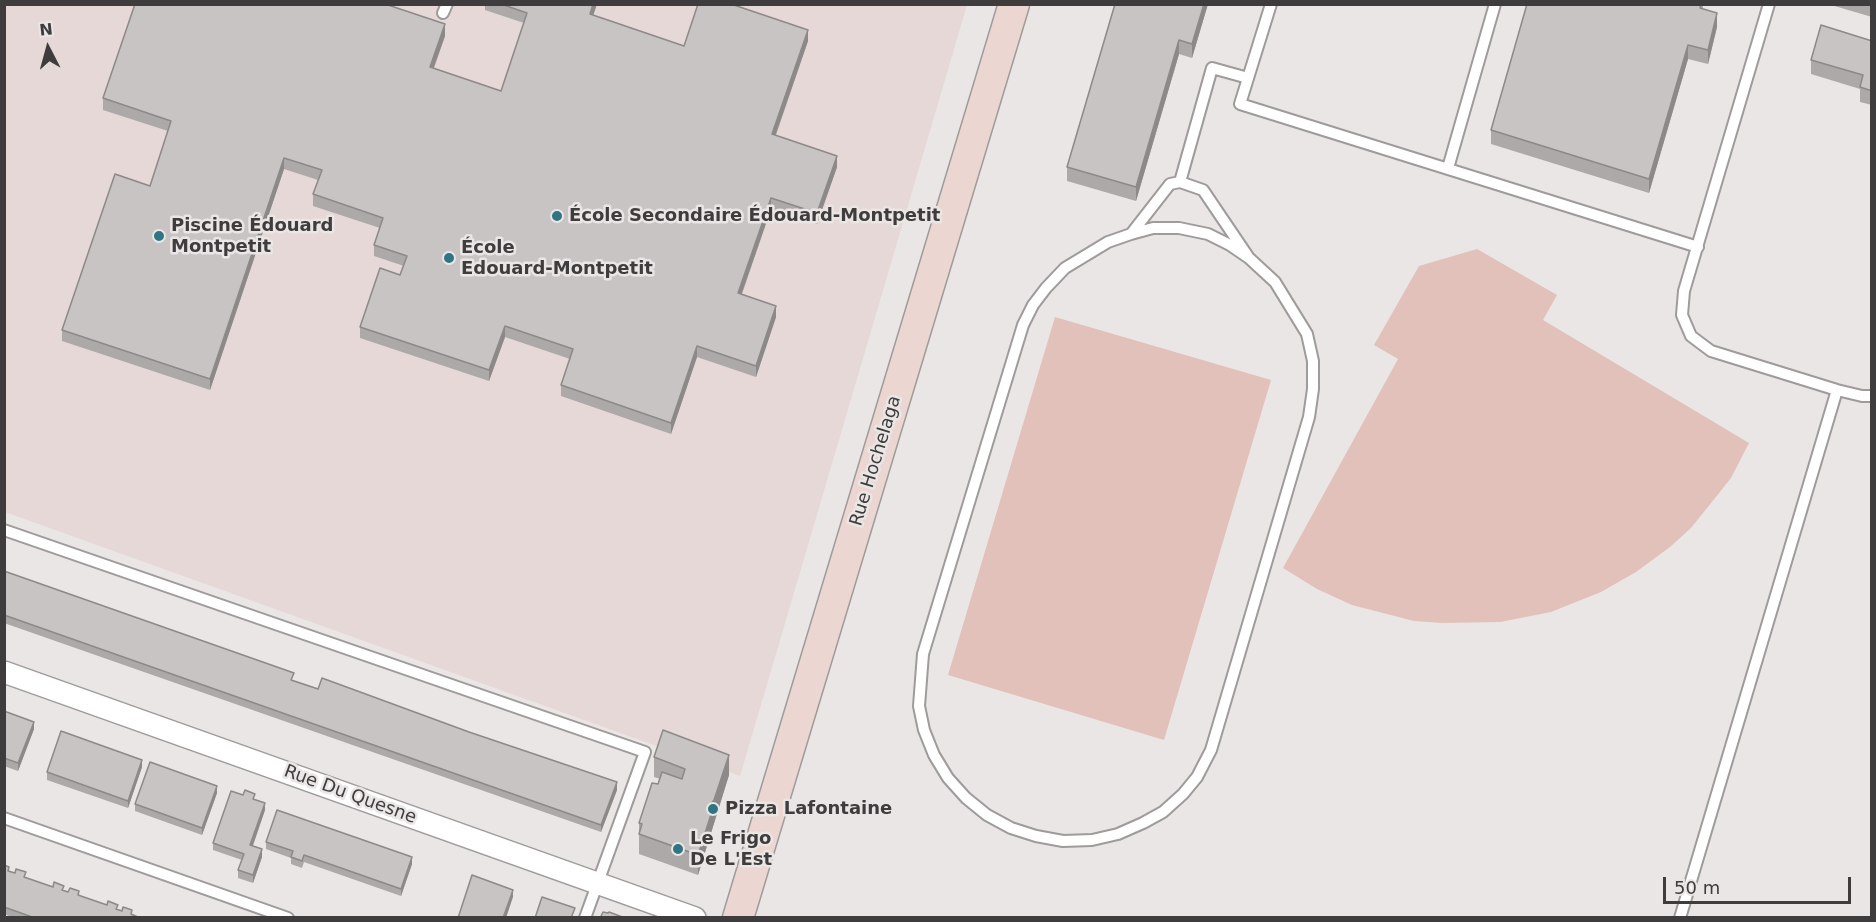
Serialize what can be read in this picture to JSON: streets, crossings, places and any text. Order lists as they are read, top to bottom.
{
  "streets": {
    "main road": ["Rue Hochelaga"],
    "street": ["Rue Du Quesne"]
  },
  "places": [
    "École Secondaire Édouard-Montpetit",
    "Piscine Édouard Montpetit",
    "École Edouard-Montpetit",
    "Pizza Lafontaine",
    "Le Frigo De L'Est"
  ],
  "scale_bar": "50 m",
  "north": "top"
}
